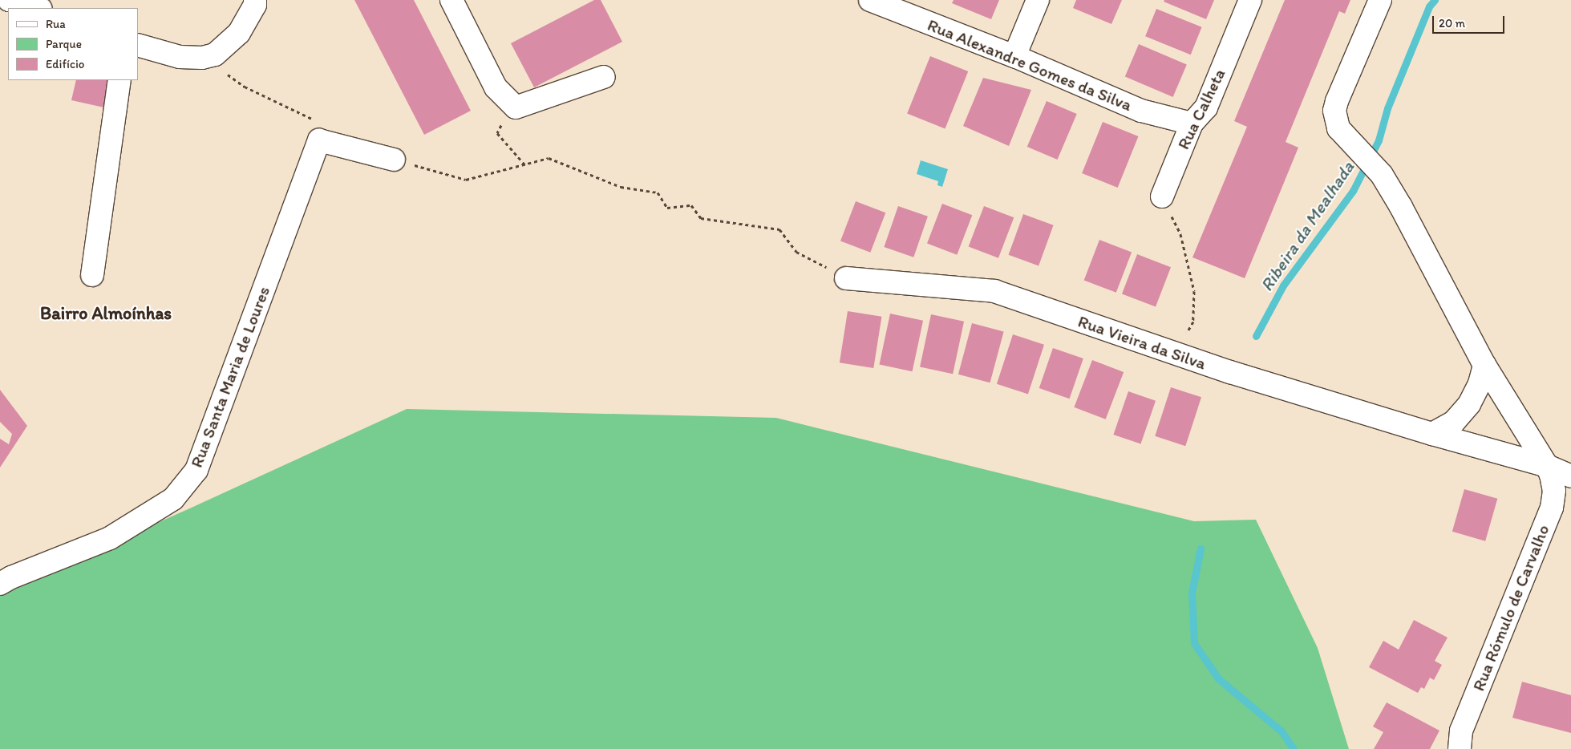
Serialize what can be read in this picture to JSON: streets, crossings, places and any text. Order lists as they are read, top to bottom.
{
  "streets": {
    "street": [
      "Rua Alexandre Gomes da Silva",
      "Rua Calheta",
      "Rua Vieira da Silva",
      "Rua Santa Maria de Loures",
      "Rua Rómulo de Carvalho"
    ]
  },
  "crossings": [
    ["Rua Alexandre Gomes da Silva", "Rua Calheta"],
    ["Rua Vieira da Silva", "Rua Rómulo de Carvalho"]
  ],
  "districts": ["Bairro Almoínhas"],
  "water": ["Ribeira da Mealhada"],
  "legend": ["Rua", "Parque", "Edifício"],
  "scale_bar": "20 m"
}
